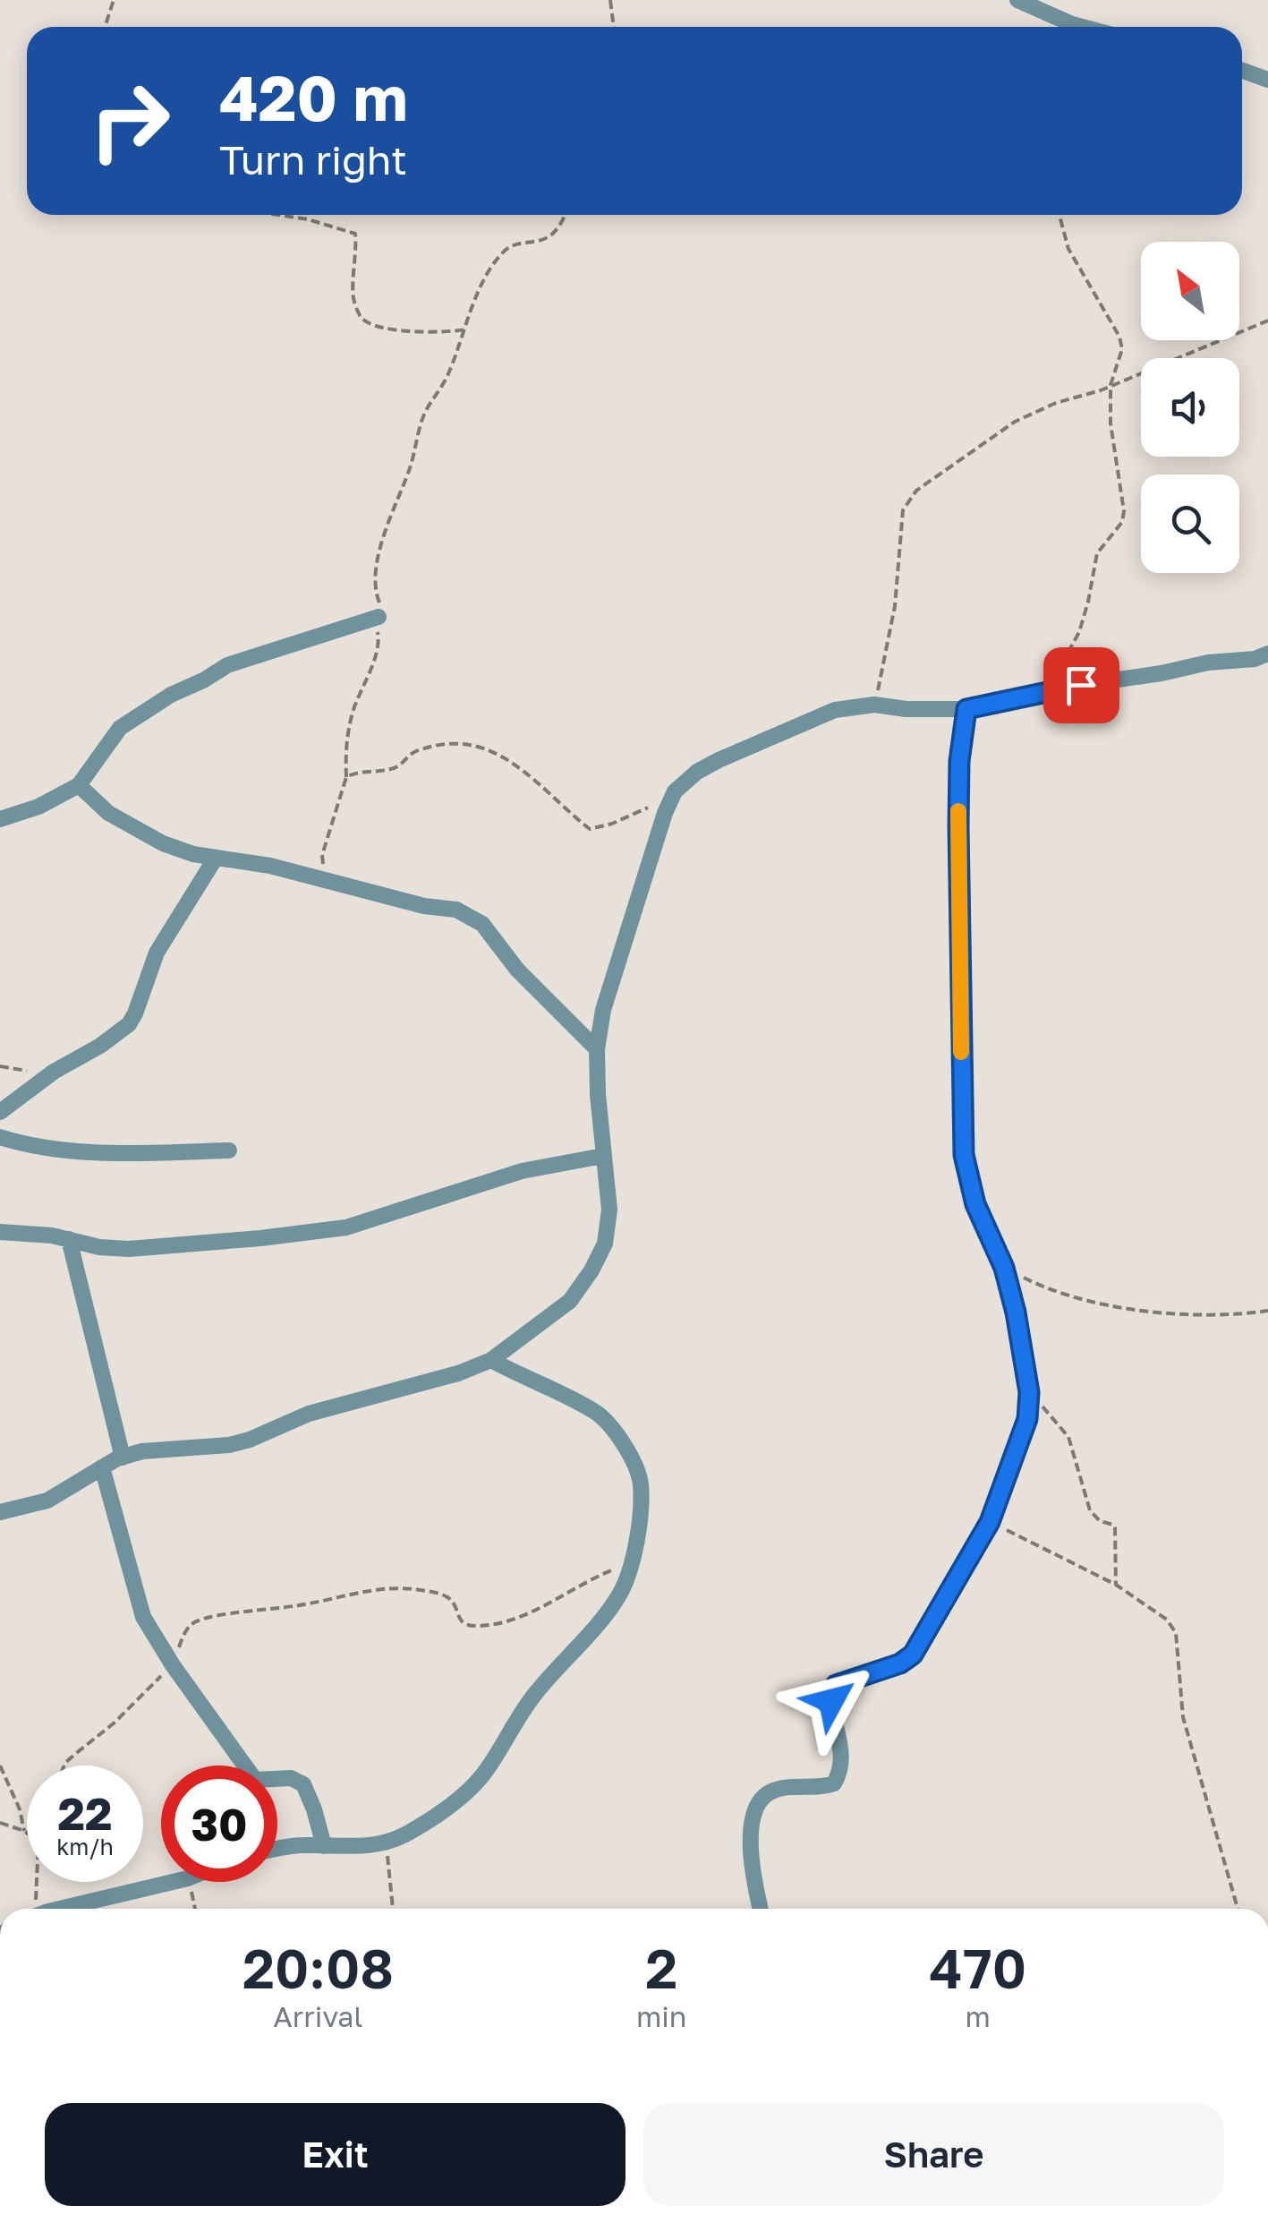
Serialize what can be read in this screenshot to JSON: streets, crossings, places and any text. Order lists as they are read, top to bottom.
{
  "north": "top left",
  "page": {
    "turn": ["420 m", "Turn right"],
    "speed": "22 km/h",
    "limit": "30",
    "eta": [
      "20:08",
      "Arrival",
      "2",
      "min",
      "470",
      "m"
    ],
    "buttons": ["Exit", "Share"]
  }
}
